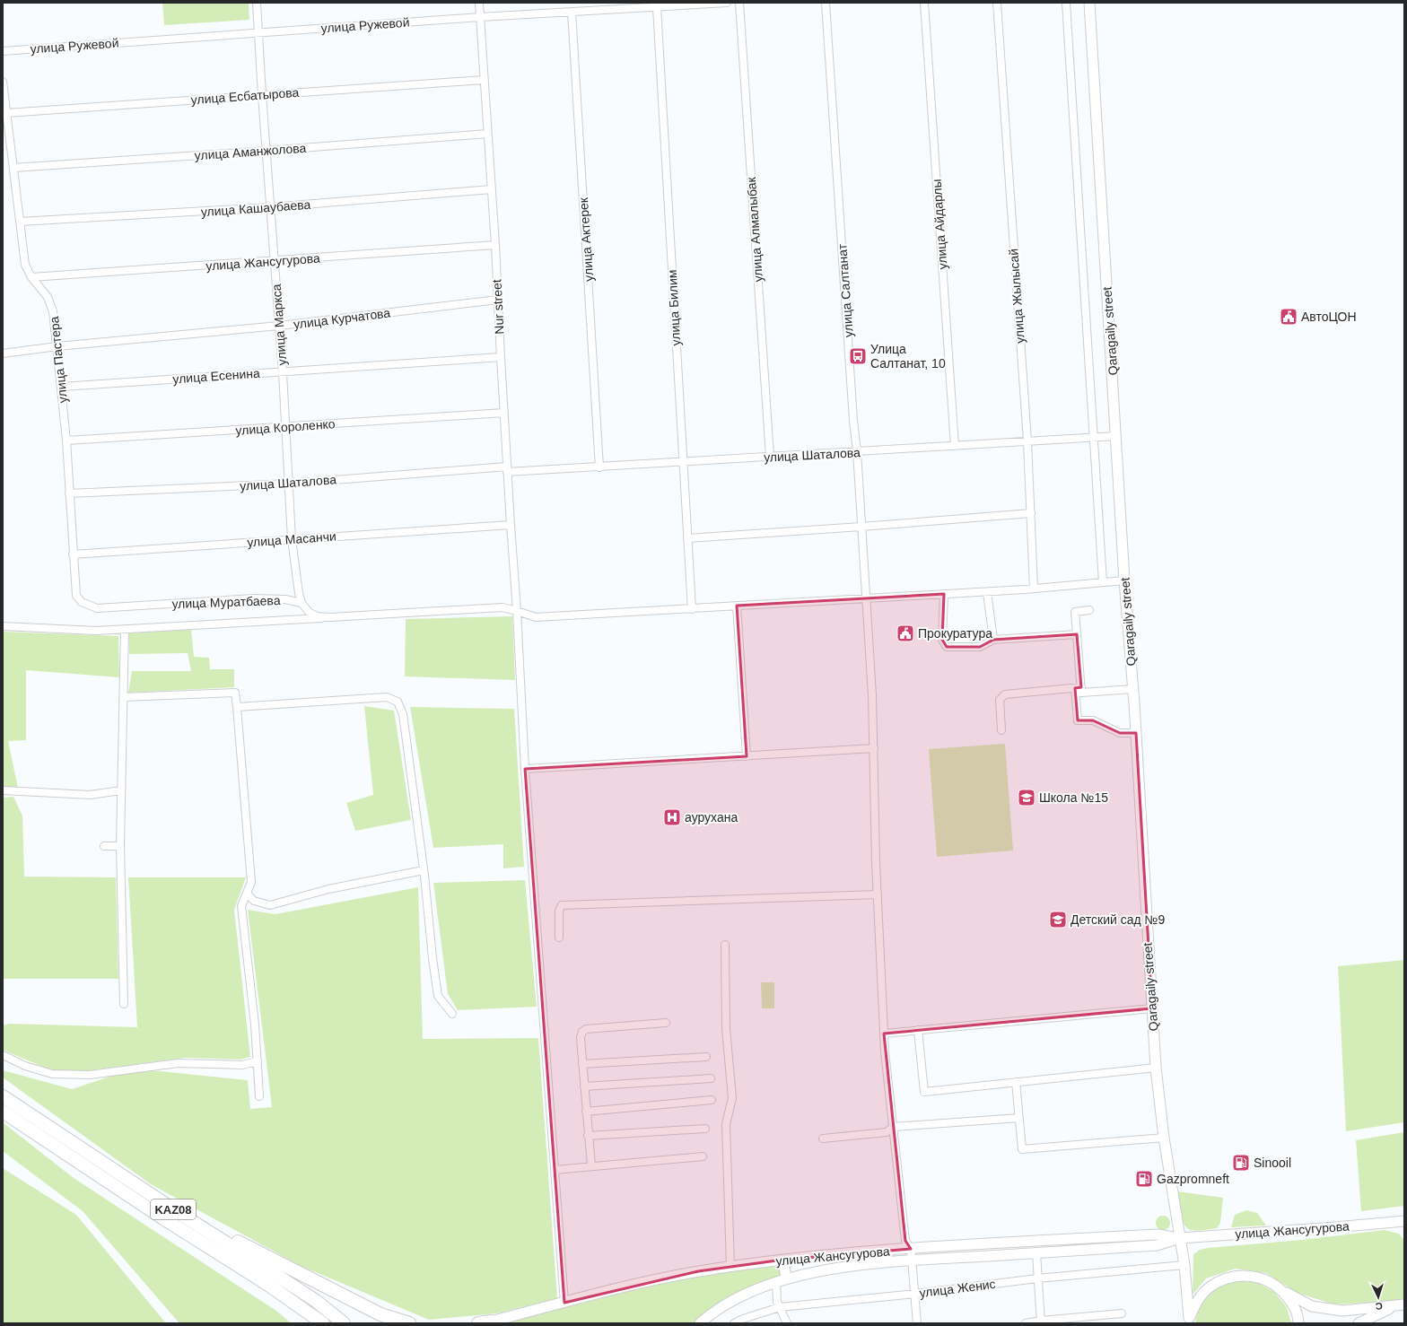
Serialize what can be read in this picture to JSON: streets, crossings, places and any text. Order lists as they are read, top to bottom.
{
  "streets": {
    "highway": ["KAZ08"],
    "main road": ["улица Жансугурова", "Qaragaily street"],
    "street": [
      "улица Ружевой",
      "улица Есбатырова",
      "улица Аманжолова",
      "улица Кашаубаева",
      "улица Айдарлы",
      "улица Алмалыбак",
      "улица Актерек",
      "улица Салтанат",
      "улица Жылысай",
      "Nur street",
      "улица Билим",
      "улица Курчатова",
      "улица Маркса",
      "улица Пастера",
      "улица Есенина",
      "улица Короленко",
      "улица Шаталова",
      "улица Масанчи",
      "улица Муратбаева",
      "улица Женис"
    ]
  },
  "crossings": [
    ["улица Ружевой", "улица Актерек"],
    ["улица Ружевой", "Nur street"],
    ["улица Ружевой", "улица Билим"],
    ["улица Ружевой", "улица Маркса"],
    ["улица Есбатырова", "Nur street"],
    ["улица Есбатырова", "улица Маркса"],
    ["улица Есбатырова", "улица Пастера"],
    ["улица Аманжолова", "Nur street"],
    ["улица Аманжолова", "улица Маркса"],
    ["улица Аманжолова", "улица Пастера"],
    ["улица Кашаубаева", "Nur street"],
    ["улица Кашаубаева", "улица Маркса"],
    ["улица Кашаубаева", "улица Пастера"],
    ["улица Айдарлы", "улица Шаталова"],
    ["улица Алмалыбак", "улица Шаталова"],
    ["улица Актерек", "улица Шаталова"],
    ["улица Жансугурова", "улица Салтанат"],
    ["улица Жансугурова", "Nur street"],
    ["улица Жансугурова", "улица Маркса"],
    ["улица Жансугурова", "Qaragaily street"],
    ["улица Жансугурова", "улица Пастера"],
    ["улица Салтанат", "улица Шаталова"],
    ["улица Салтанат", "улица Женис"],
    ["улица Жылысай", "улица Шаталова"],
    ["Nur street", "улица Курчатова"],
    ["Nur street", "улица Есенина"],
    ["Nur street", "улица Короленко"],
    ["Nur street", "улица Шаталова"],
    ["Nur street", "улица Масанчи"],
    ["улица Билим", "улица Шаталова"],
    ["улица Курчатова", "улица Маркса"],
    ["улица Курчатова", "улица Пастера"],
    ["улица Маркса", "улица Есенина"],
    ["улица Маркса", "улица Короленко"],
    ["улица Маркса", "улица Шаталова"],
    ["улица Маркса", "улица Масанчи"],
    ["улица Маркса", "улица Муратбаева"],
    ["Qaragaily street", "улица Шаталова"],
    ["Qaragaily street", "улица Женис"],
    ["улица Пастера", "улица Есенина"],
    ["улица Пастера", "улица Короленко"],
    ["улица Пастера", "улица Шаталова"],
    ["улица Пастера", "улица Масанчи"],
    ["улица Пастера", "улица Муратбаева"]
  ],
  "places": {
    "public building": ["АвтоЦОН", "Прокуратура"],
    "bus stop": ["Улица Салтанат, 10"],
    "school or university": ["Школа №15", "Детский сад №9"],
    "hospital": ["аурухана"],
    "fuel station": ["Sinooil", "Gazpromneft"]
  },
  "north": "bottom"
}
